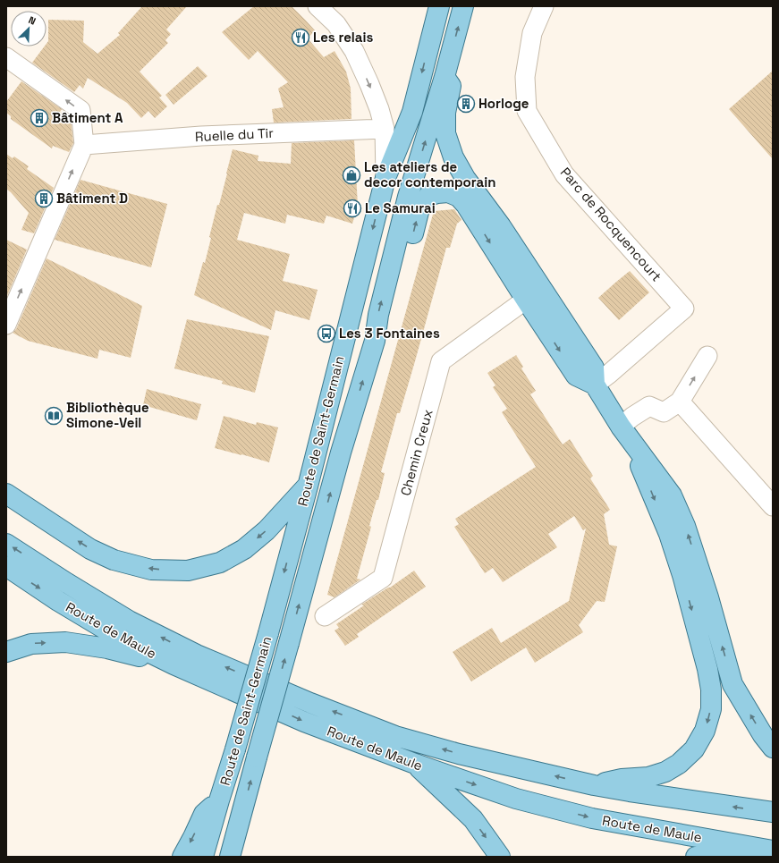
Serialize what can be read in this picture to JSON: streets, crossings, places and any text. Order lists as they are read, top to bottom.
{
  "streets": {
    "main road": ["Route de Saint-Germain", "Route de Maule"],
    "street": ["Ruelle du Tir", "Parc de Rocquencourt", "Chemin Creux"]
  },
  "places": {
    "restaurant": ["Les relais", "Le Samurai"],
    "building": ["Horloge", "Bâtiment A", "Bâtiment D"],
    "shop": ["Les ateliers de decor contemporain"],
    "bus stop": ["Les 3 Fontaines"],
    "library": ["Bibliothèque Simone-Veil"]
  },
  "north": "top right"
}
